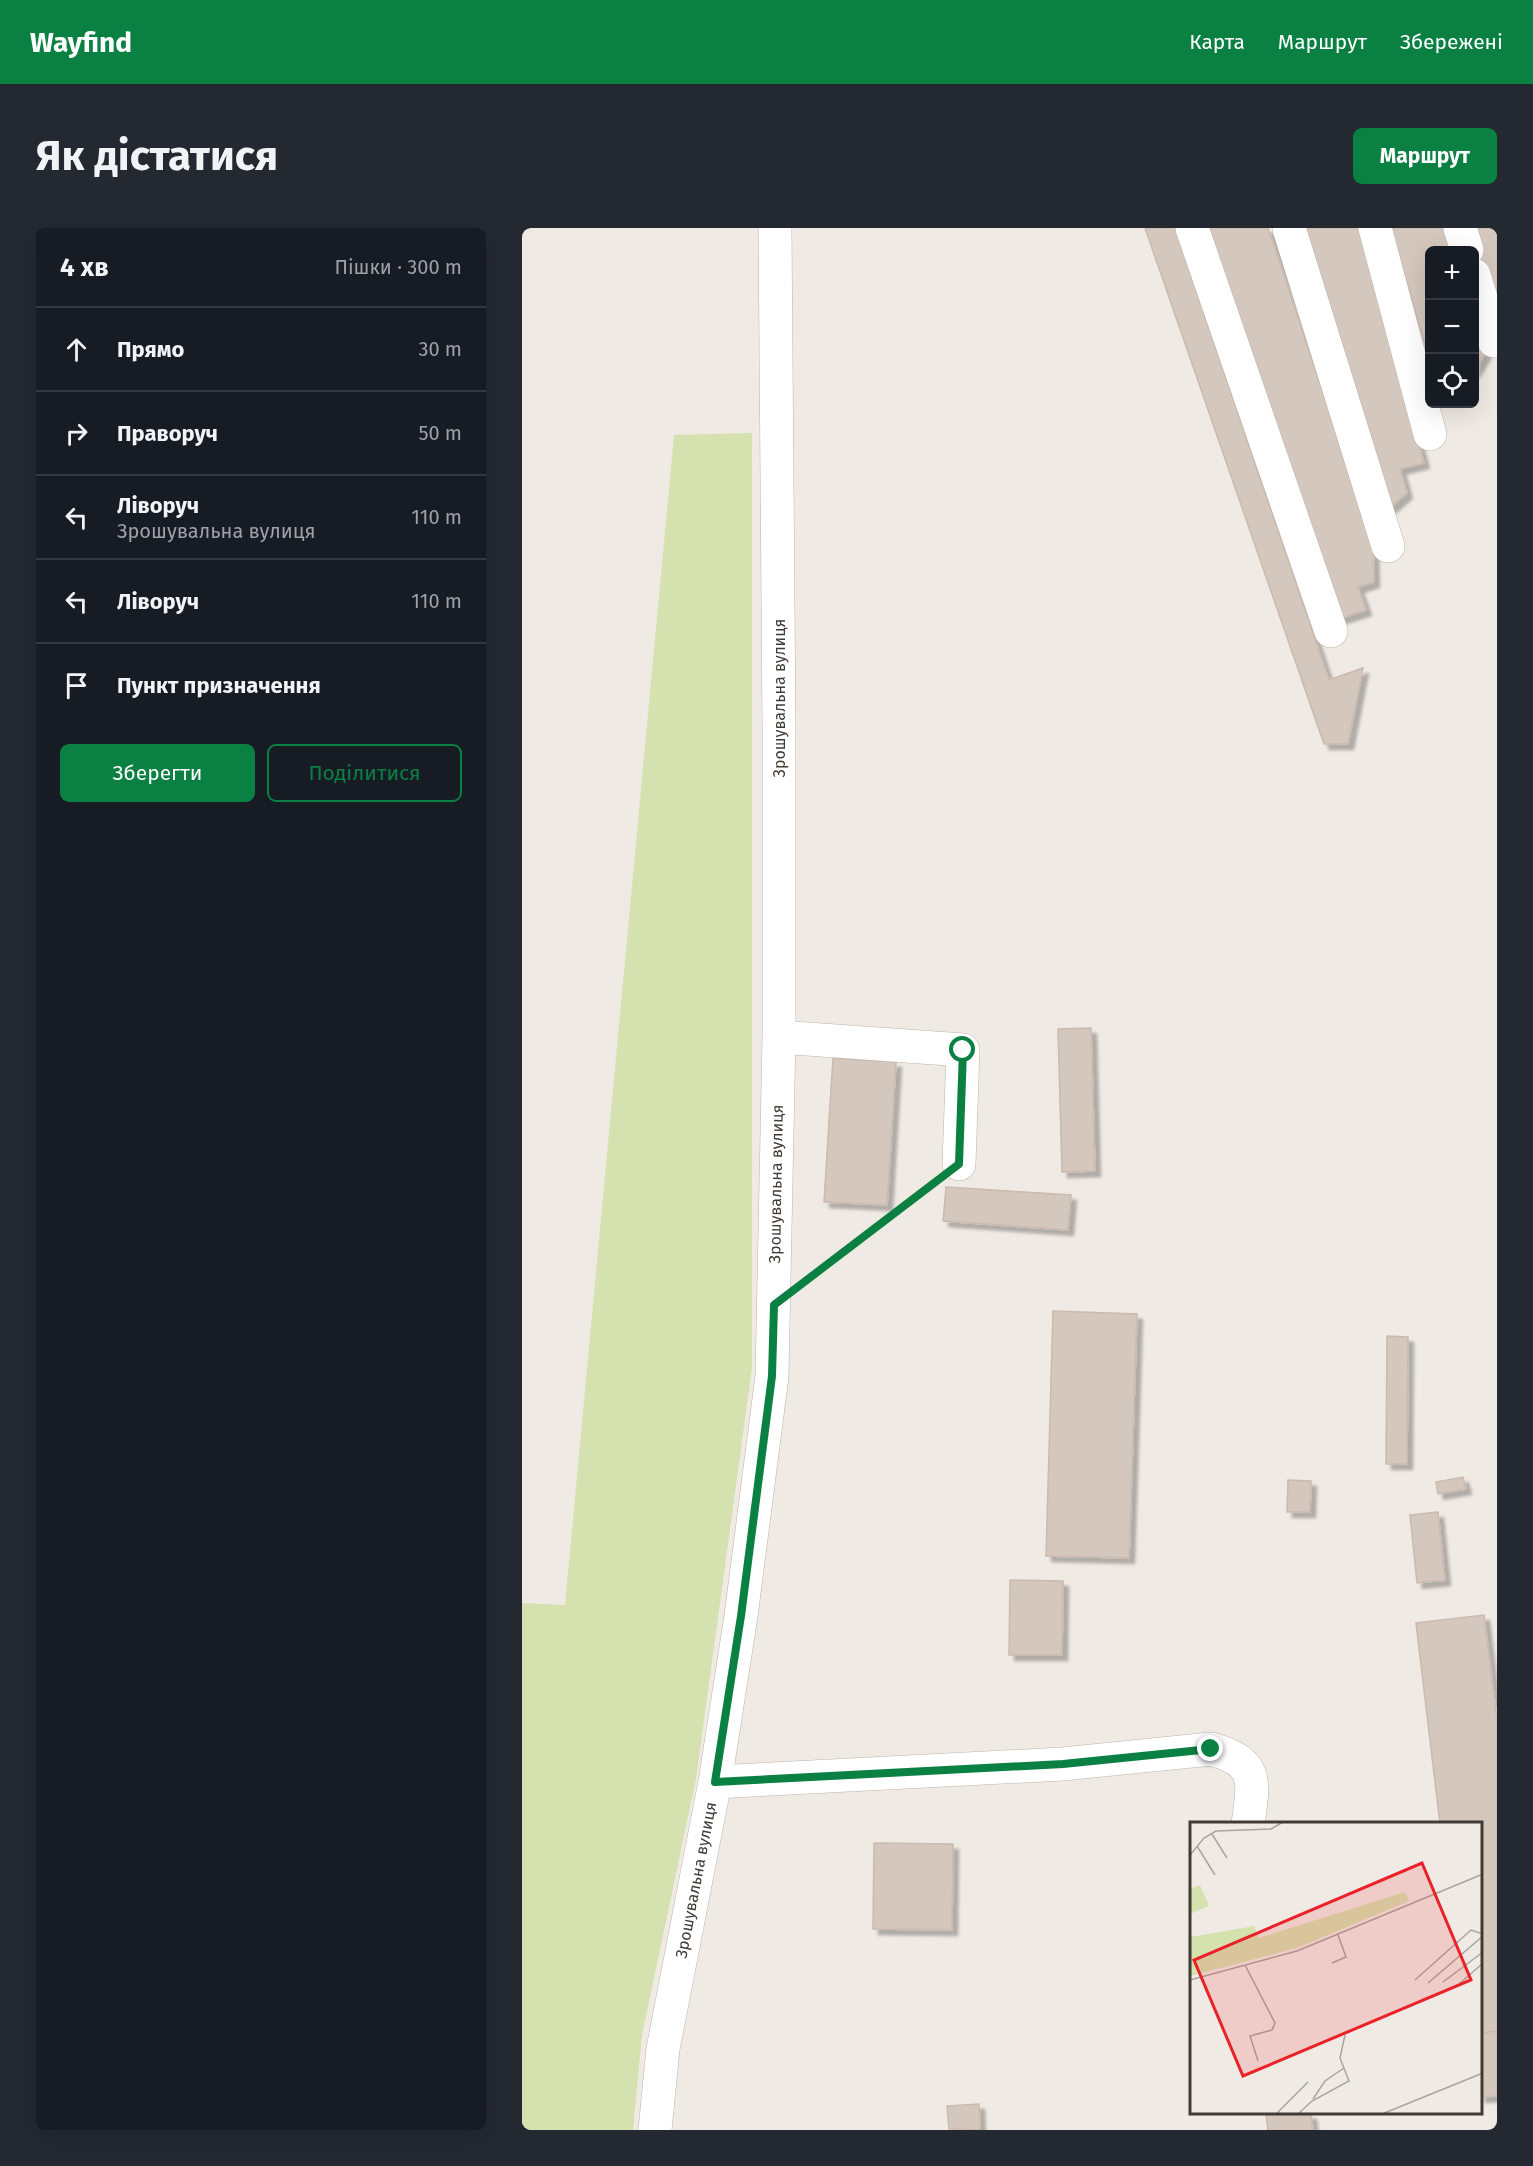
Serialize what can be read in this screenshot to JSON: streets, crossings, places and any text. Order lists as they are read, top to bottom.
{
  "streets": {
    "street": ["Зрошувальна вулиця"]
  },
  "page": {
    "header": "Wayfind",
    "nav": ["Карта", "Маршрут", "Збережені"],
    "buttons": [
      "Маршрут",
      ["Зберегти", "Поділитися"]
    ],
    "title": "Як дістатися",
    "heading": ["4 хв", "Пішки · 300 m"],
    "map_buttons": ["+", "−"],
    "list": [
      ["Прямо", "30 m"],
      ["Праворуч", "50 m"],
      ["Ліворуч", "Зрошувальна вулиця", "110 m"],
      ["Ліворуч", "110 m"],
      "Пункт призначення"
    ]
  }
}
